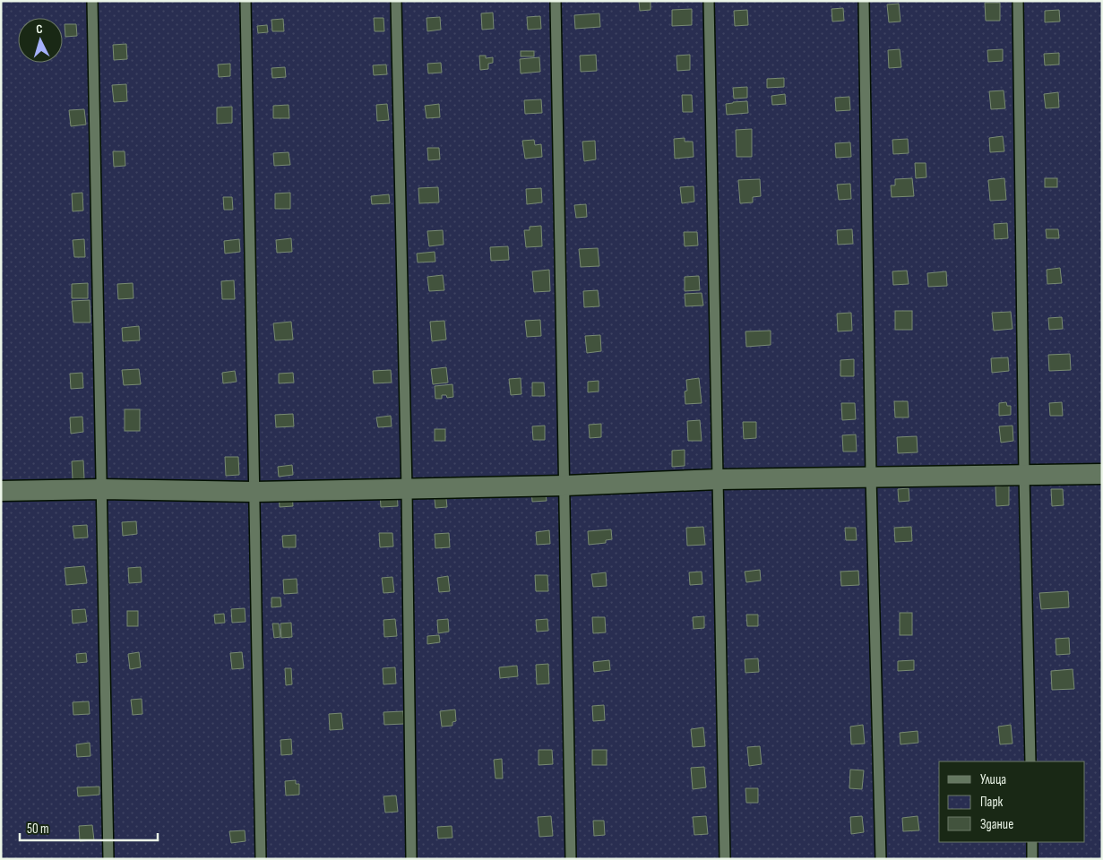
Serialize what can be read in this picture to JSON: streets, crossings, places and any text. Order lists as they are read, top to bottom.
{
  "legend": ["Улица", "Парк", "Здание"],
  "scale_bar": "50 m",
  "north": "top"
}
